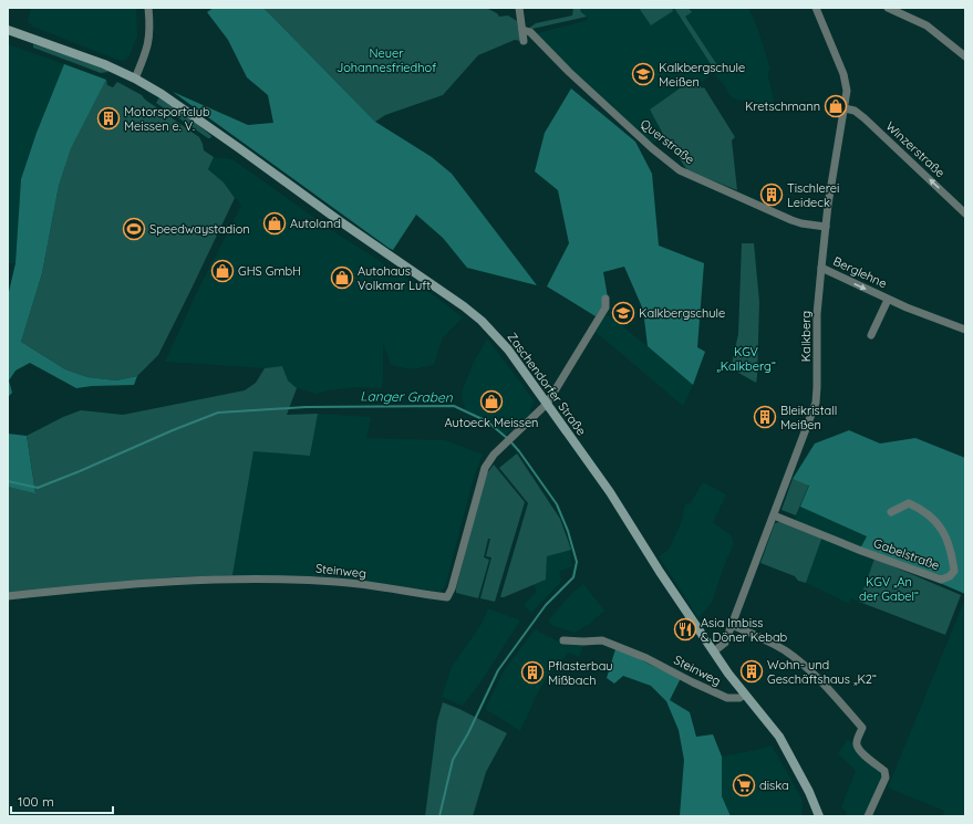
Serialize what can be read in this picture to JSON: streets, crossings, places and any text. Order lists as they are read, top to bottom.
{
  "streets": {
    "street": [
      "Querstraße",
      "Winzerstraße",
      "Berglehne",
      "Kalkberg",
      "Zaschendorfer Straße",
      "Gabelstraße",
      "Steinweg"
    ]
  },
  "crossings": [
    ["Querstraße", "Kalkberg"],
    ["Winzerstraße", "Kalkberg"],
    ["Berglehne", "Kalkberg"],
    ["Kalkberg", "Zaschendorfer Straße"],
    ["Kalkberg", "Gabelstraße"],
    ["Zaschendorfer Straße", "Steinweg"]
  ],
  "one_way": ["Winzerstraße", "Berglehne"],
  "water": ["Langer Graben"],
  "parks": ["Neuer Johannesfriedhof", "KGV „Kalkberg“", "KGV „An der Gabel“"],
  "places": {
    "school or university": ["Kalkbergschule Meißen", "Kalkbergschule"],
    "shop": [
      "Kretschmann",
      "Autoland",
      "GHS GmbH",
      "Autohaus Volkmar Luft",
      "Autoeck Meissen"
    ],
    "building": [
      "Motorsportclub Meissen e. V.",
      "Tischlerei Leideck",
      "Bleikristall Meißen",
      "Wohn- und Geschäftshaus „K2“",
      "Pflasterbau Mißbach"
    ],
    "sports": ["Speedwaystadion"],
    "restaurant": ["Asia Imbiss & Döner Kebab"],
    "supermarket": ["diska"]
  },
  "scale_bar": "100 m"
}
